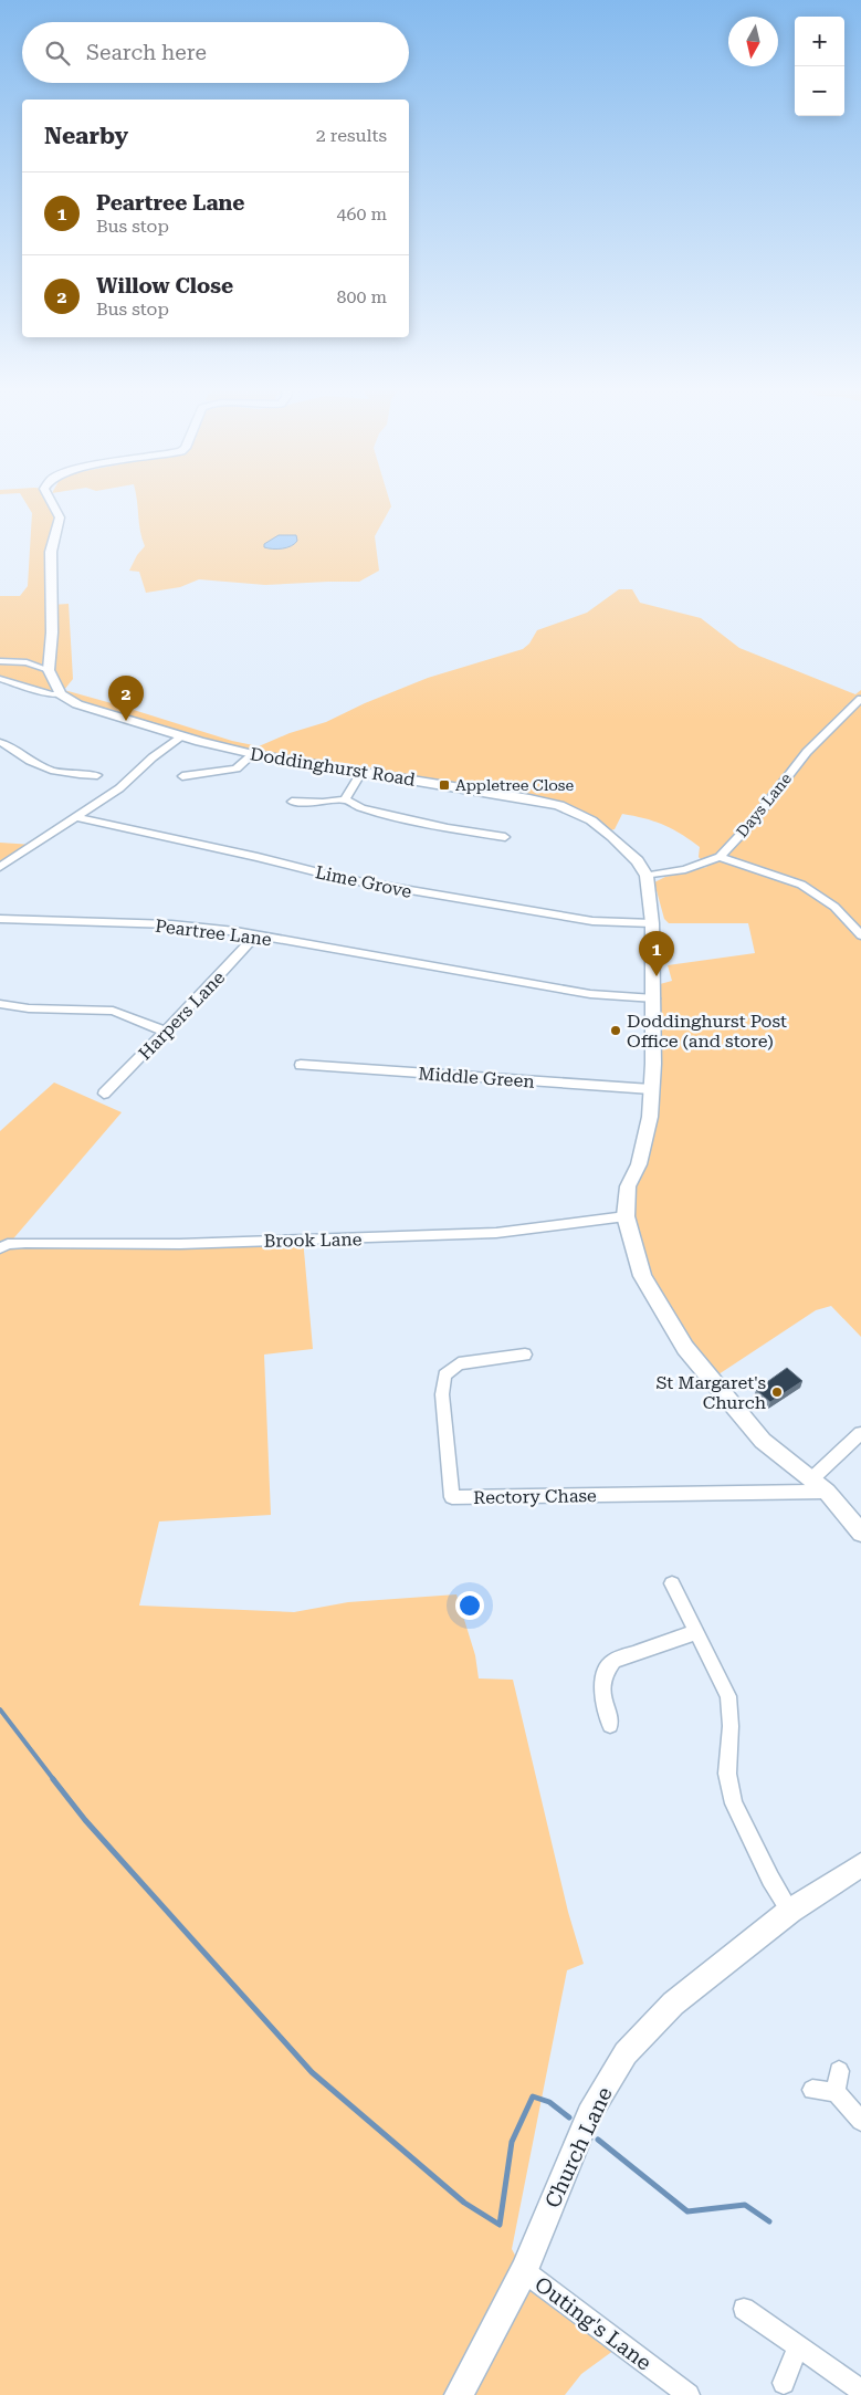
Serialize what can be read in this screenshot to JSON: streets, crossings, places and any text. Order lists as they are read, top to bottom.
{
  "streets": {
    "street": [
      "Doddinghurst Road",
      "Days Lane",
      "Lime Grove",
      "Peartree Lane",
      "Harpers Lane",
      "Middle Green",
      "Brook Lane",
      "Rectory Chase",
      "Church Lane",
      "Outing's Lane"
    ]
  },
  "crossings": [
    ["Doddinghurst Road", "Days Lane"],
    ["Doddinghurst Road", "Lime Grove"],
    ["Doddinghurst Road", "Peartree Lane"],
    ["Doddinghurst Road", "Middle Green"],
    ["Doddinghurst Road", "Brook Lane"],
    ["Doddinghurst Road", "Rectory Chase"],
    ["Peartree Lane", "Harpers Lane"],
    ["Church Lane", "Outing's Lane"]
  ],
  "places": {
    "transit": ["Appletree Close"],
    "other": ["Doddinghurst Post Office (and store)", "St Margaret's Church"]
  },
  "north": "bottom",
  "page": {
    "map_buttons": ["+", "−"],
    "search": "Search here",
    "heading": ["Nearby", "2 results"],
    "list": [
      {
        "mark": "1",
        "name": "Peartree Lane",
        "note": "Bus stop",
        "value": "460 m"
      },
      {
        "mark": "2",
        "name": "Willow Close",
        "note": "Bus stop",
        "value": "800 m"
      }
    ],
    "pins": ["2", "1"]
  }
}
